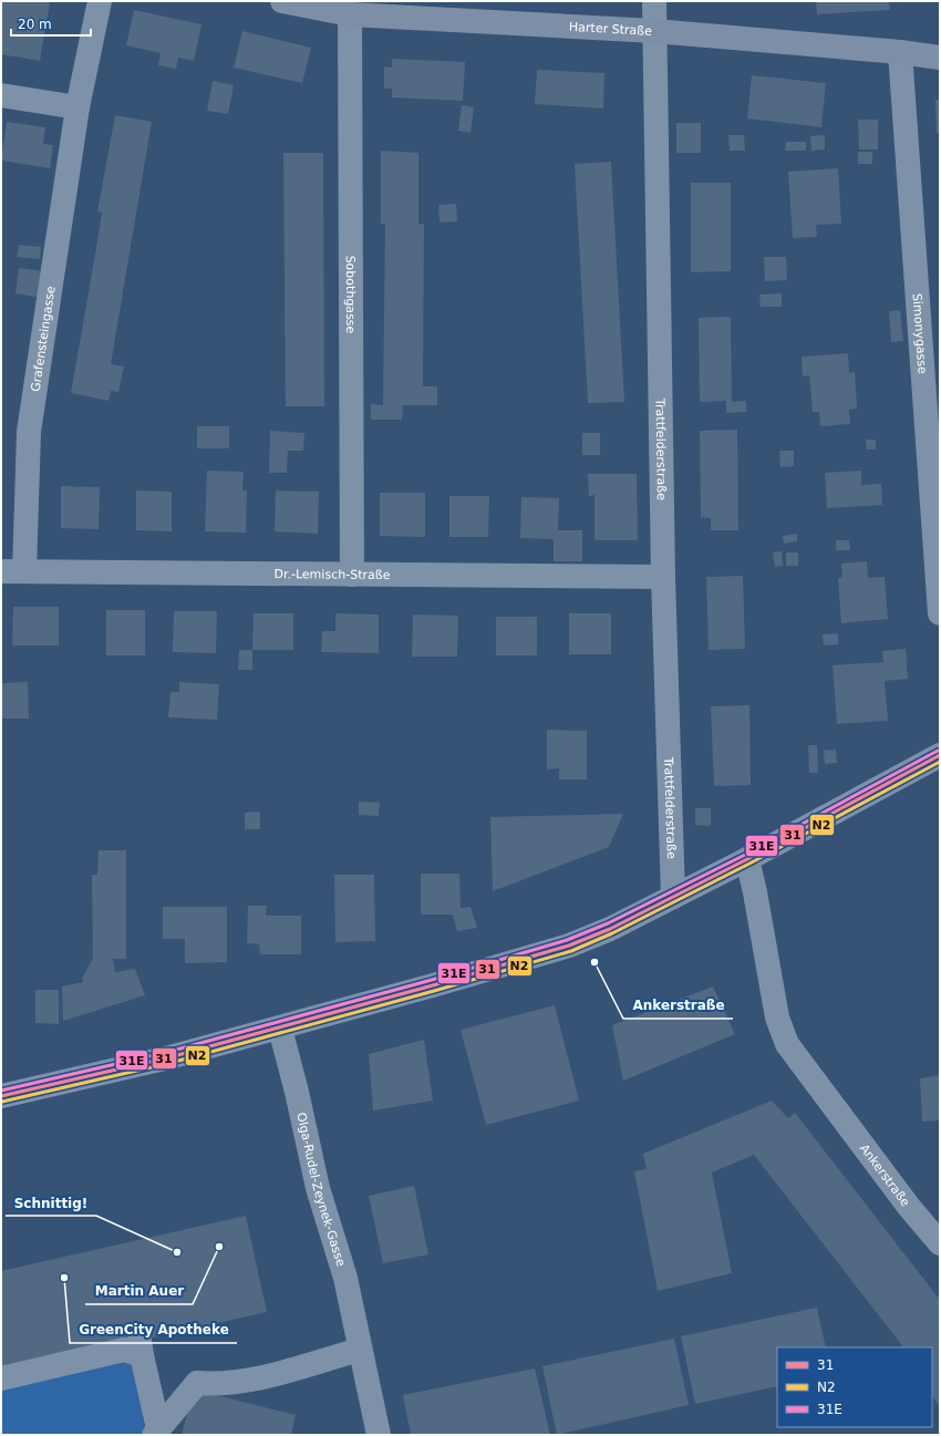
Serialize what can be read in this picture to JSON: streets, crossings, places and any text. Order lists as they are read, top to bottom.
{
  "streets": {
    "main road": ["Harter Straße"],
    "street": [
      "Sobothgasse",
      "Simonygasse",
      "Grafensteingasse",
      "Trattfelderstraße",
      "Dr.-Lemisch-Straße",
      "Ankerstraße",
      "Olga-Rudel-Zeynek-Gasse"
    ]
  },
  "crossings": [
    ["Harter Straße", "Sobothgasse"],
    ["Harter Straße", "Simonygasse"],
    ["Harter Straße", "Trattfelderstraße"],
    ["Sobothgasse", "Dr.-Lemisch-Straße"],
    ["Grafensteingasse", "Dr.-Lemisch-Straße"],
    ["Trattfelderstraße", "Dr.-Lemisch-Straße"]
  ],
  "places": [
    "Ankerstraße",
    "Martin Auer",
    "Schnittig!",
    "GreenCity Apotheke"
  ],
  "lines": ["transit line 31E", "transit line 31", "transit line N2"],
  "legend": ["31", "N2", "31E"],
  "scale_bar": "20 m"
}
